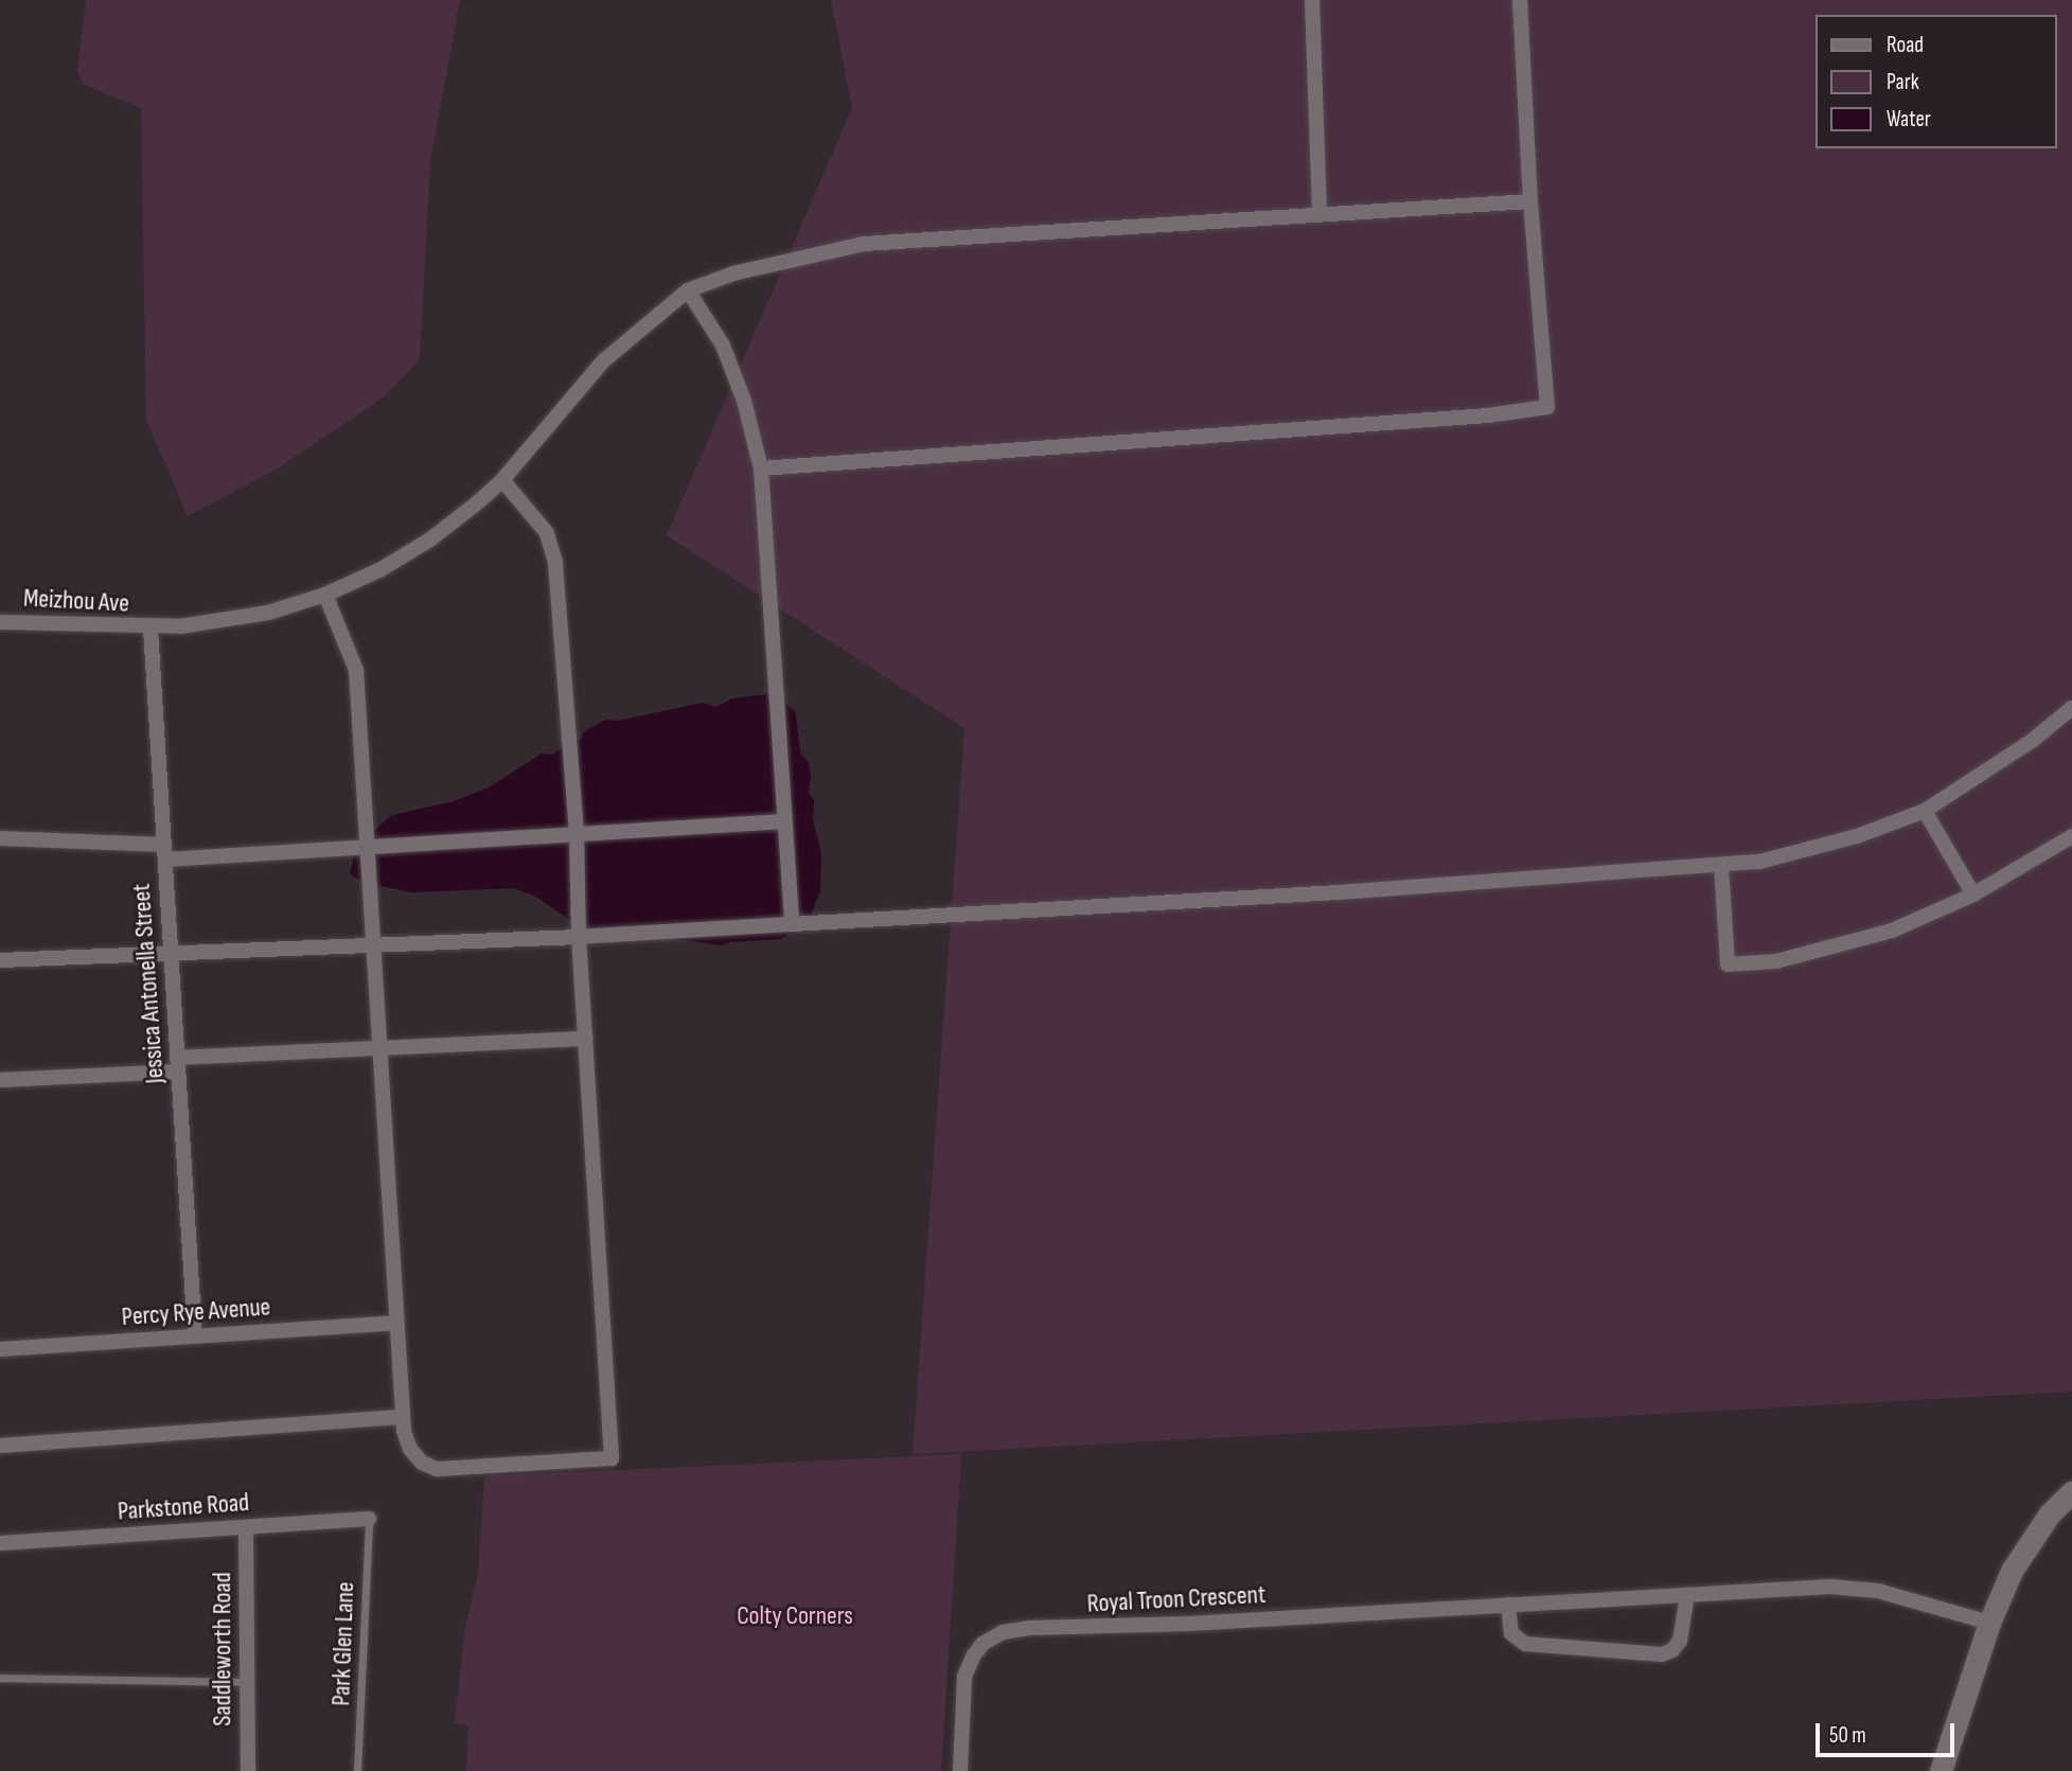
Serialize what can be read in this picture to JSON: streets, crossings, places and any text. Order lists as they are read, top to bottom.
{
  "streets": {
    "street": [
      "Meizhou Ave",
      "Jessica Antonella Street",
      "Percy Rye Avenue",
      "Parkstone Road",
      "Royal Troon Crescent",
      "Saddleworth Road"
    ],
    "lane": ["Park Glen Lane"]
  },
  "crossings": [
    ["Meizhou Ave", "Jessica Antonella Street"],
    ["Jessica Antonella Street", "Percy Rye Avenue"],
    ["Parkstone Road", "Park Glen Lane"],
    ["Parkstone Road", "Saddleworth Road"]
  ],
  "parks": ["Colty Corners"],
  "legend": ["Road", "Park", "Water"],
  "scale_bar": "50 m"
}
